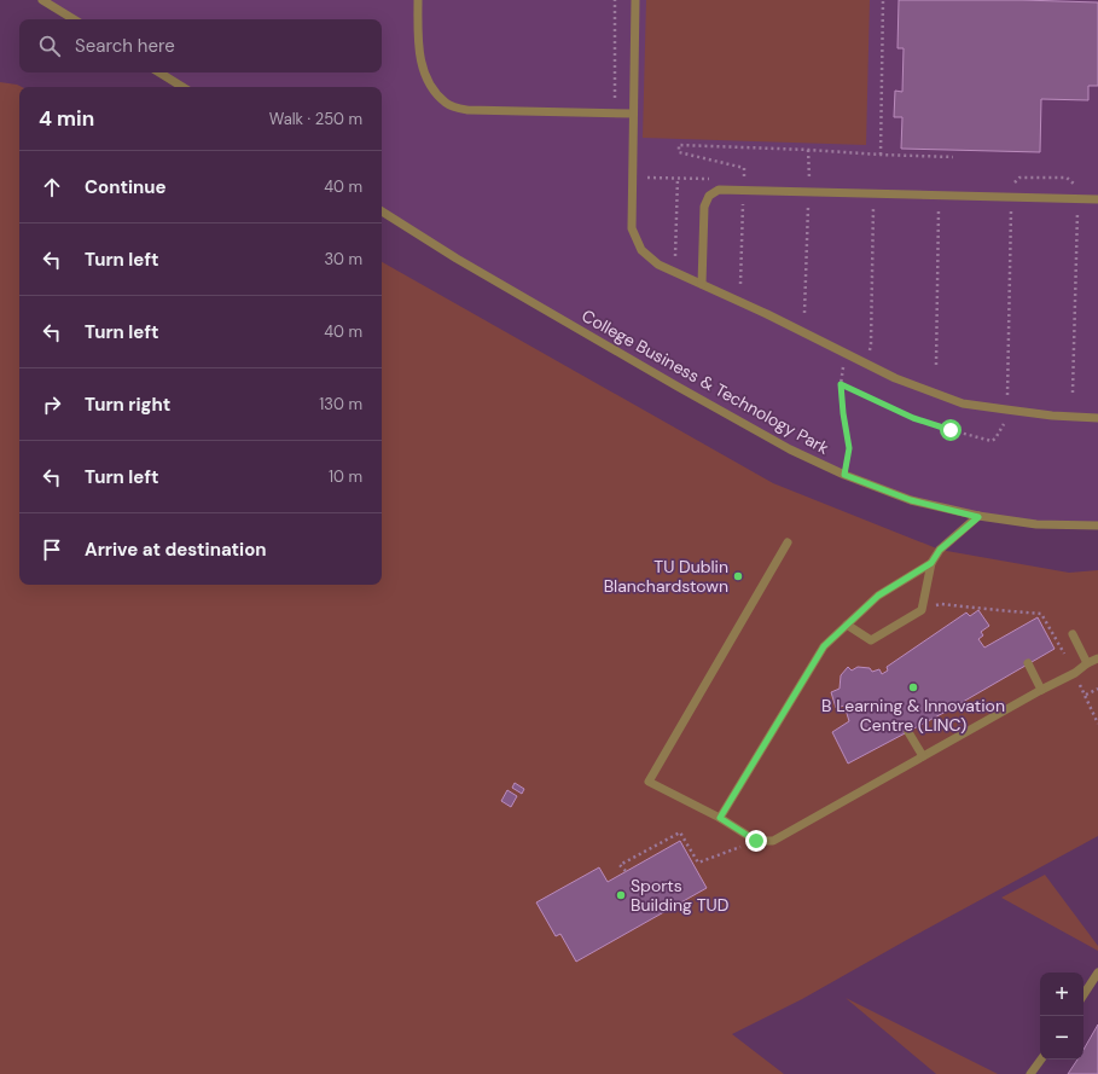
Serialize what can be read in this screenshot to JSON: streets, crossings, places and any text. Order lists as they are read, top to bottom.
{
  "streets": {
    "lane": ["College Business & Technology Park"]
  },
  "places": ["TU Dublin Blanchardstown", "B Learning & Innovation Centre (LINC)", "Sports Building TUD"],
  "page": {
    "search": "Search here",
    "heading": ["4 min", "Walk · 250 m"],
    "list": [
      ["Continue", "40 m"],
      ["Turn left", "30 m"],
      ["Turn left", "40 m"],
      ["Turn right", "130 m"],
      ["Turn left", "10 m"],
      "Arrive at destination"
    ],
    "map_buttons": ["+", "−"]
  }
}
